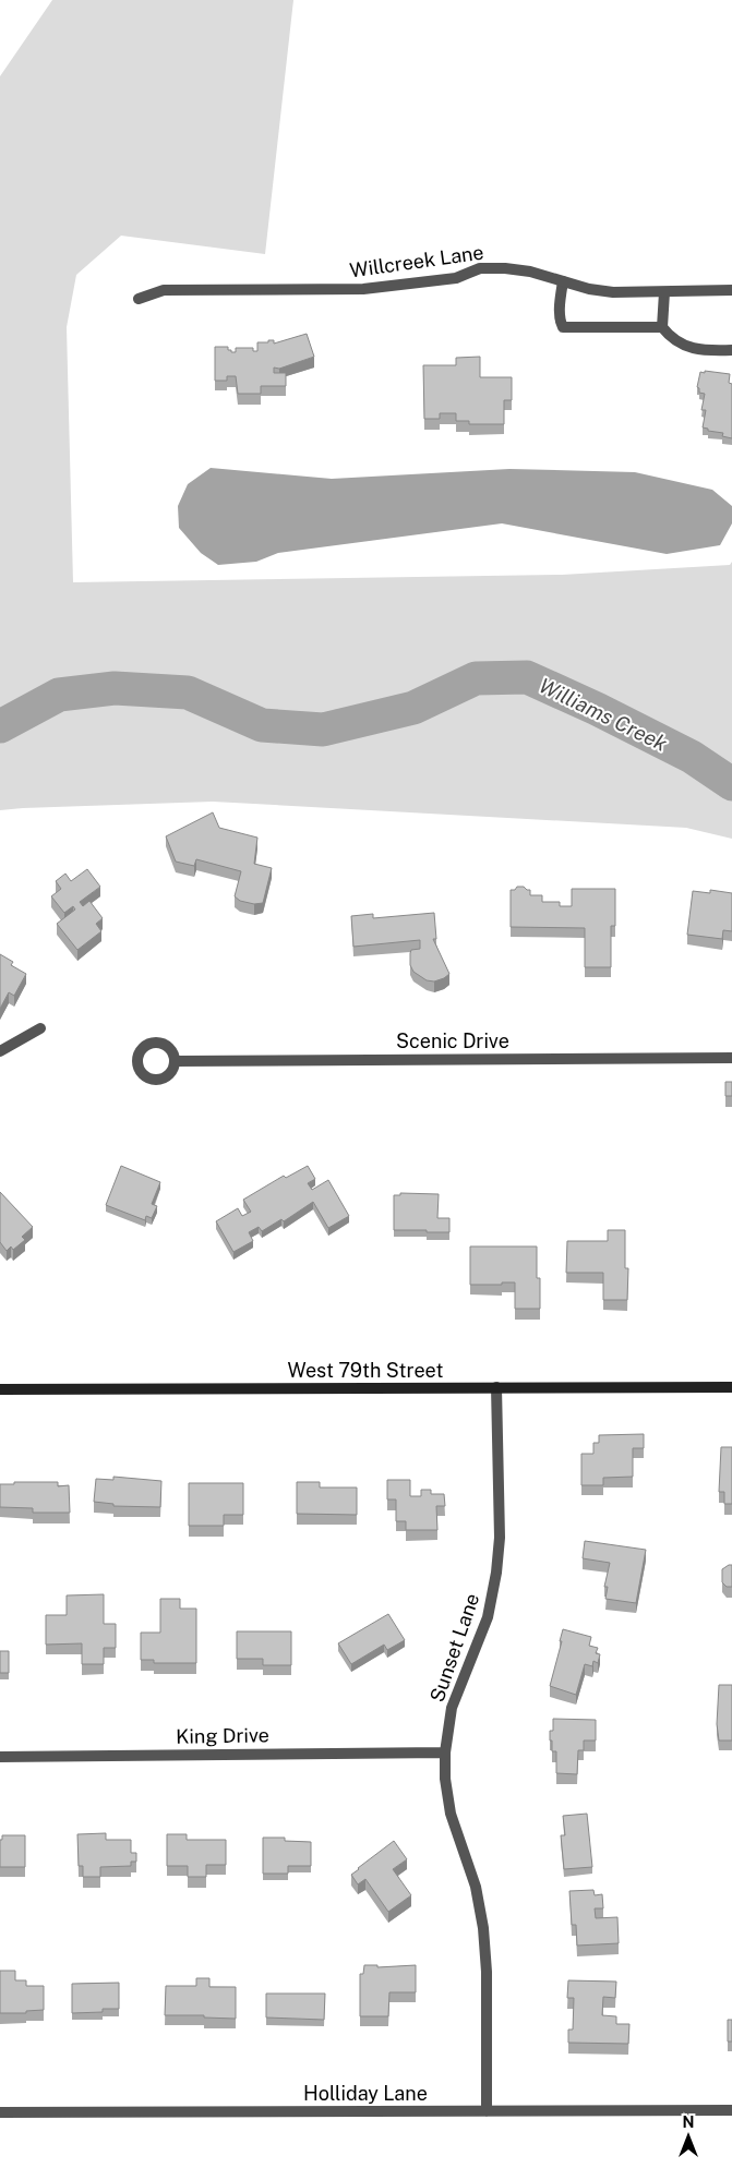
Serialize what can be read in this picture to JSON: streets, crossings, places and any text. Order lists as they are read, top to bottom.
{
  "streets": {
    "main road": ["West 79th Street"],
    "street": [
      "Willcreek Lane",
      "Scenic Drive",
      "Sunset Lane",
      "King Drive",
      "Holliday Lane"
    ]
  },
  "crossings": [
    ["West 79th Street", "Sunset Lane"],
    ["Sunset Lane", "King Drive"],
    ["Sunset Lane", "Holliday Lane"]
  ],
  "water": ["Williams Creek"],
  "north": "top"
}
